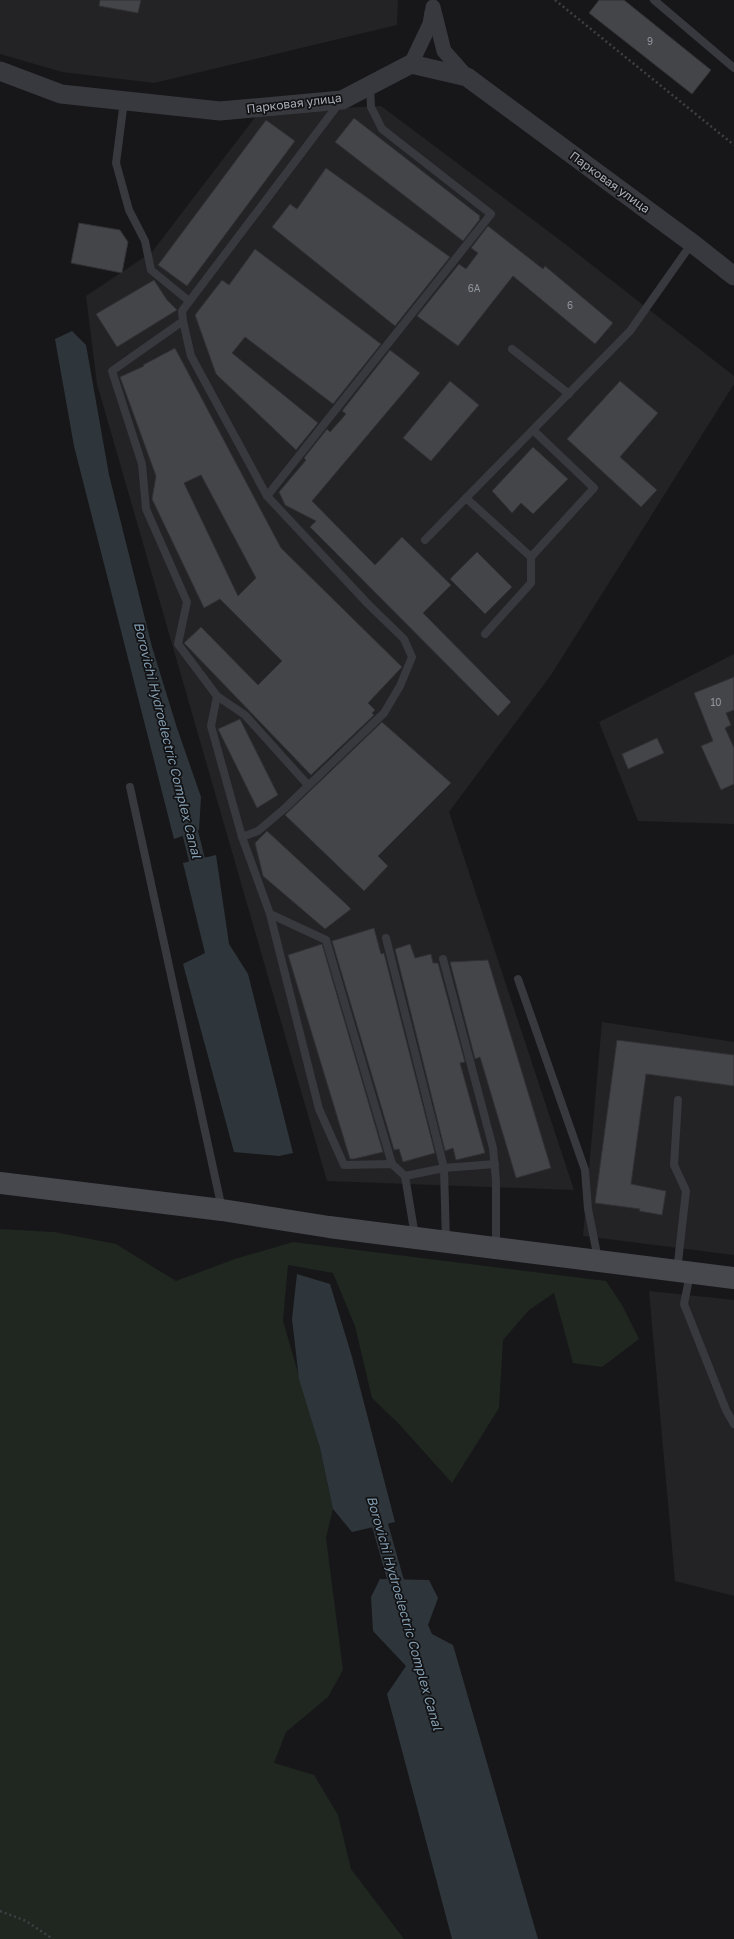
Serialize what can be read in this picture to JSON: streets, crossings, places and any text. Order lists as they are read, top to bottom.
{
  "streets": {
    "street": ["Парковая улица"]
  },
  "water": ["Borovichi Hydroelectric Complex Canal"],
  "house_numbers": [
    "9",
    "6А",
    "6",
    "10"
  ]
}
